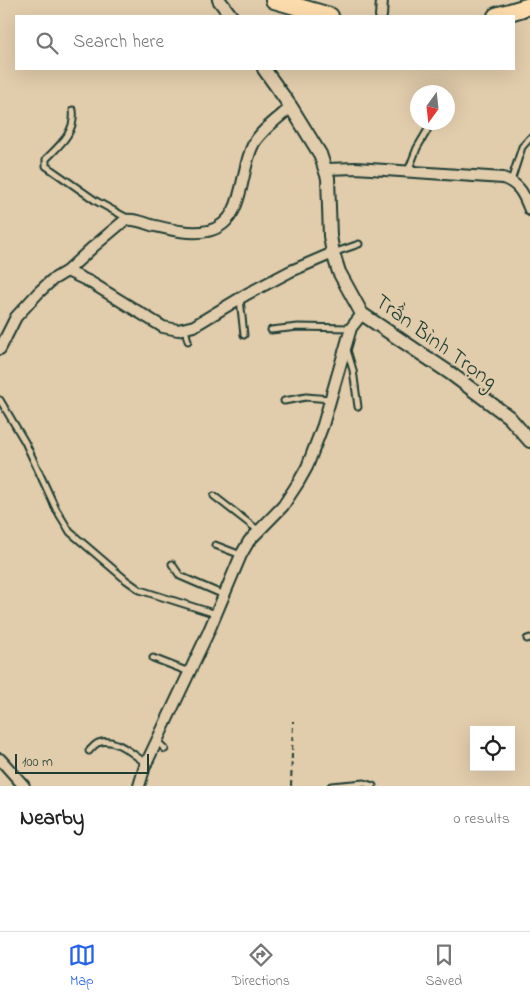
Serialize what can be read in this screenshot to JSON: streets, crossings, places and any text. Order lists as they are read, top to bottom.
{
  "streets": {
    "street": ["Trần Bình Trọng"]
  },
  "scale_bar": "100 m",
  "north": "bottom",
  "page": {
    "search": "Search here",
    "scale": "100 m",
    "heading": ["Nearby", "0 results"],
    "nav": ["Map", "Directions", "Saved"]
  }
}
